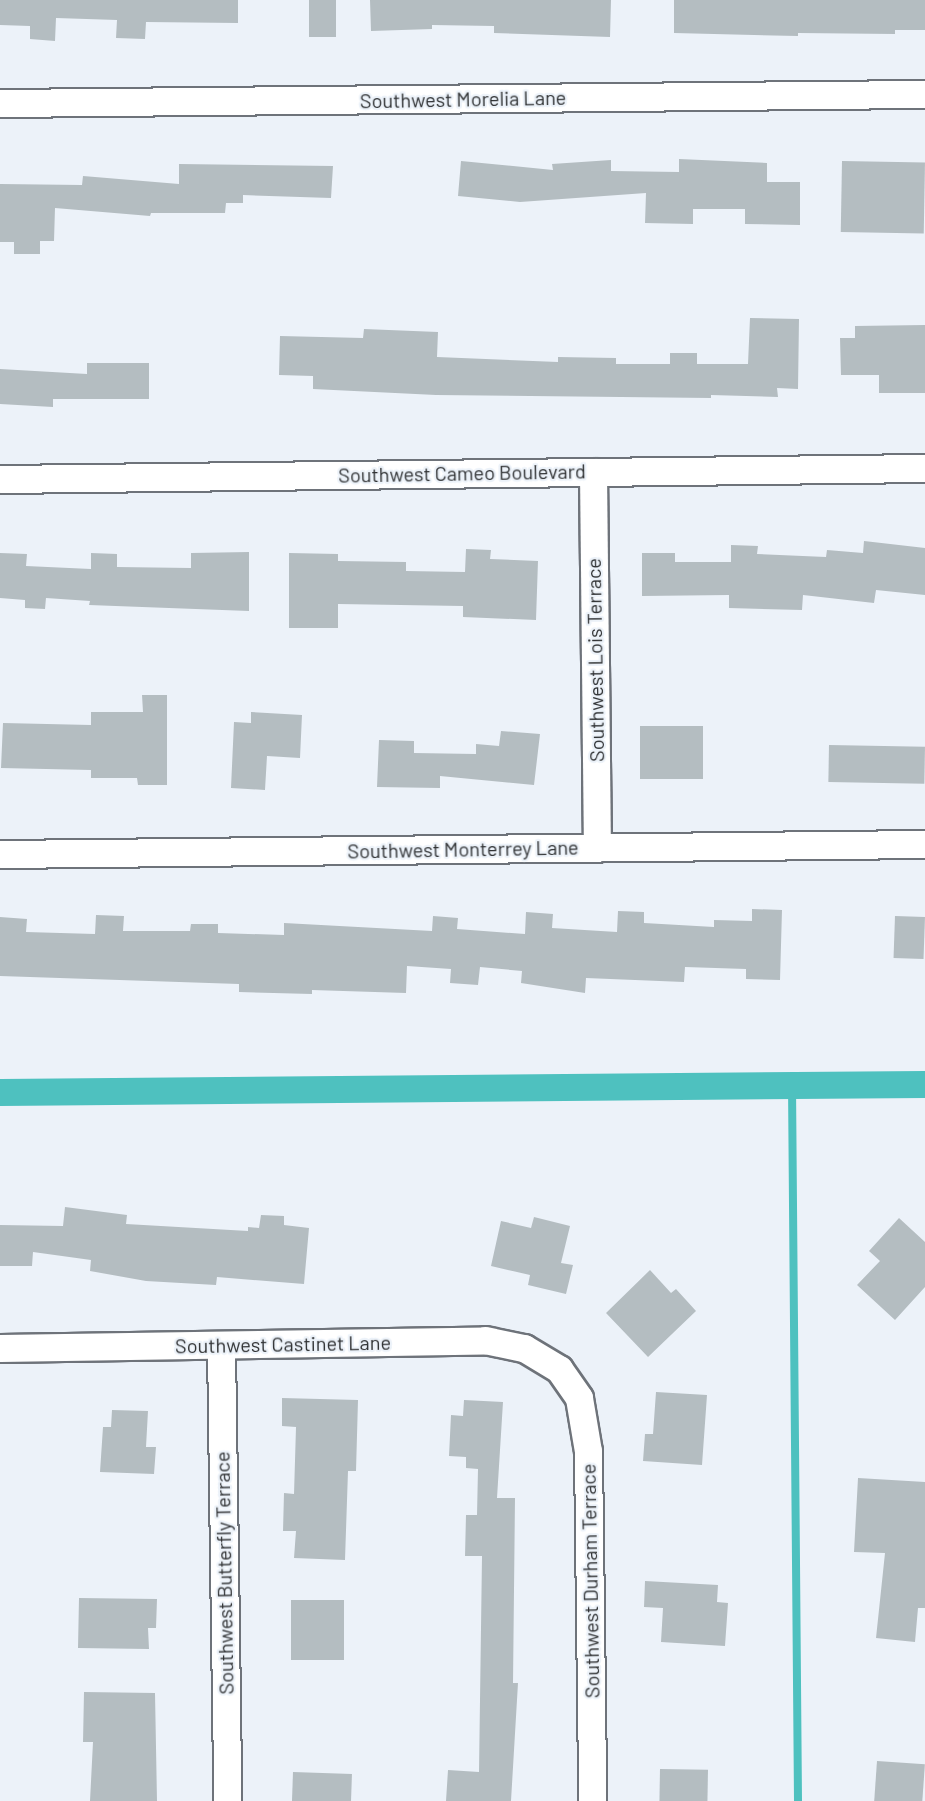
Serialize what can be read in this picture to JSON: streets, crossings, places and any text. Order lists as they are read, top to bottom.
{
  "streets": {
    "street": [
      "Southwest Morelia Lane",
      "Southwest Cameo Boulevard",
      "Southwest Lois Terrace",
      "Southwest Monterrey Lane",
      "Southwest Castinet Lane",
      "Southwest Butterfly Terrace",
      "Southwest Durham Terrace"
    ]
  },
  "crossings": [
    ["Southwest Cameo Boulevard", "Southwest Lois Terrace"],
    ["Southwest Lois Terrace", "Southwest Monterrey Lane"],
    ["Southwest Castinet Lane", "Southwest Butterfly Terrace"],
    ["Southwest Castinet Lane", "Southwest Durham Terrace"]
  ]
}
